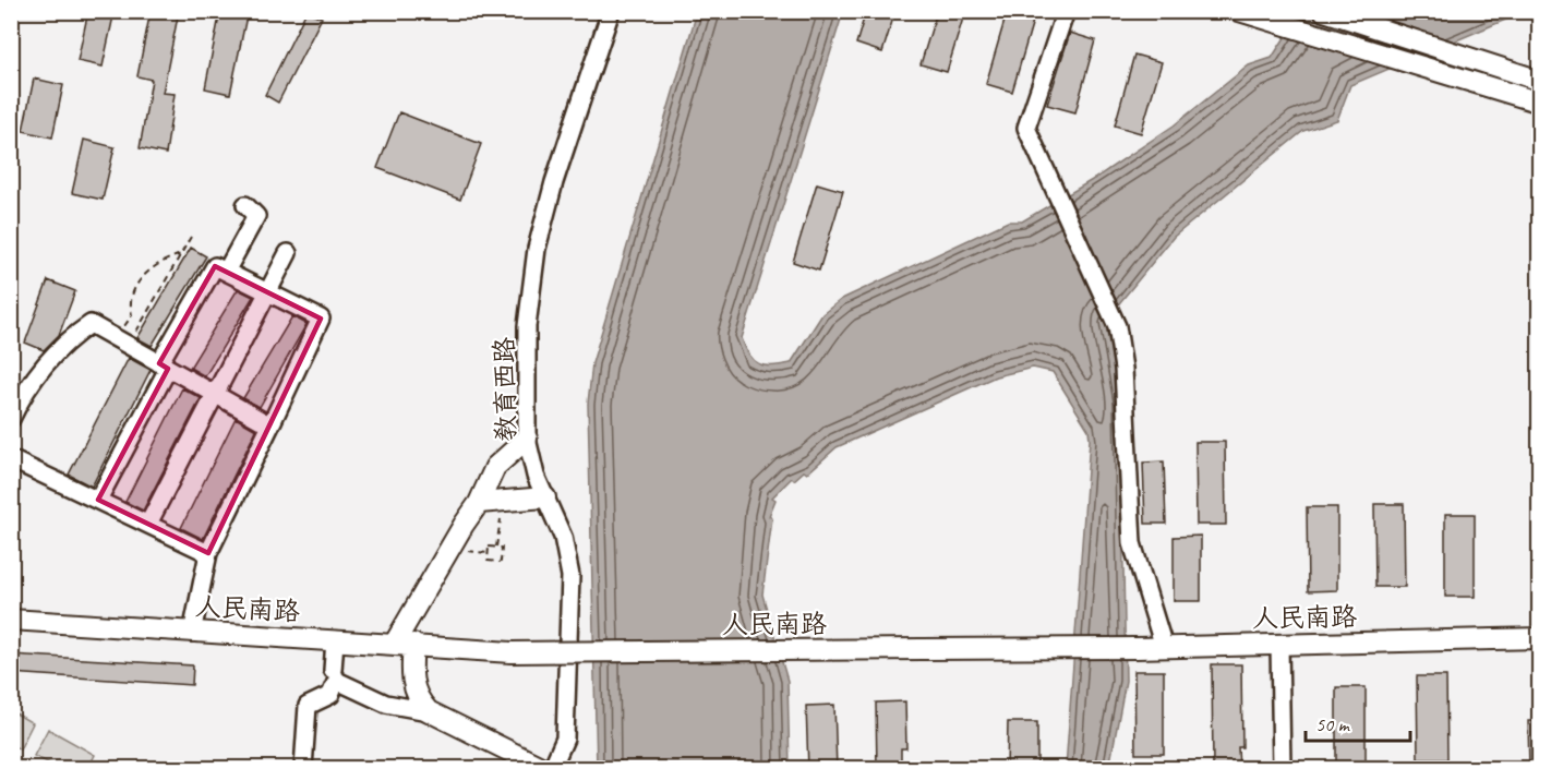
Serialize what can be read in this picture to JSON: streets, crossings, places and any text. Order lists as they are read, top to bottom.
{
  "streets": {
    "main road": ["人民南路"],
    "street": ["教育西路"]
  },
  "scale_bar": "50 m"
}
